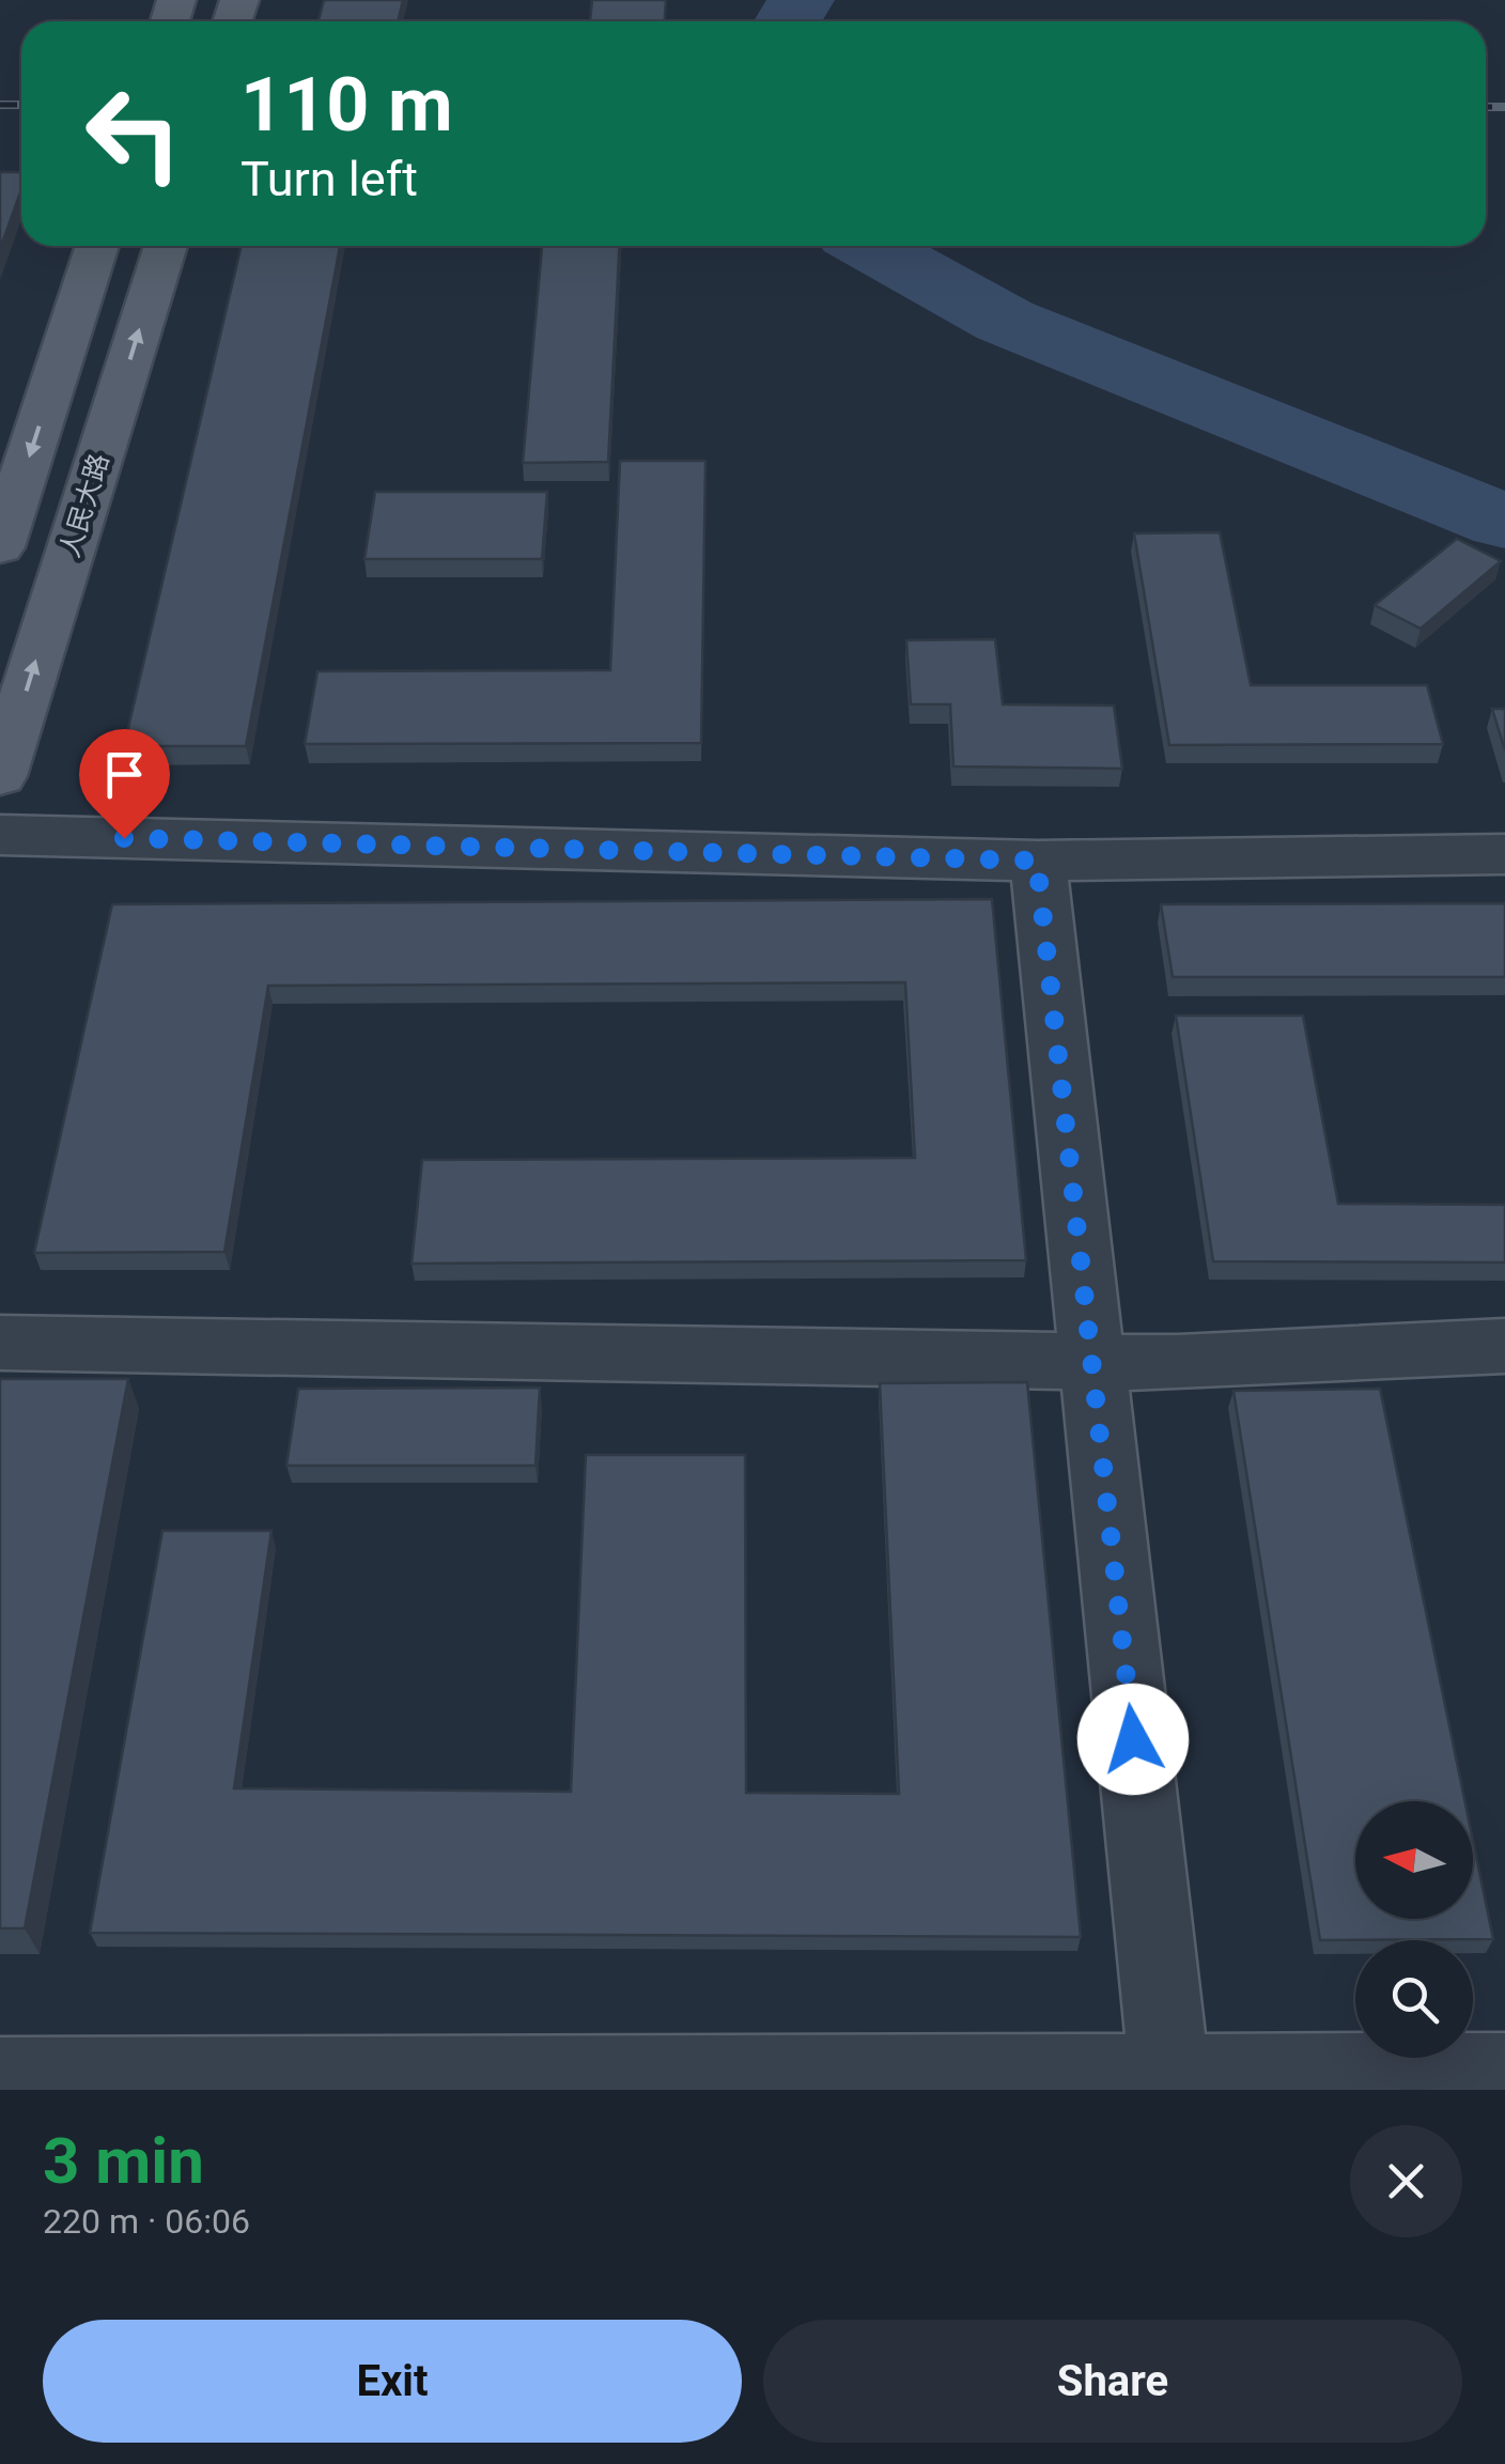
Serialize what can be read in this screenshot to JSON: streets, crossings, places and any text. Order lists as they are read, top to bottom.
{
  "streets": {
    "main road": ["人民大路"]
  },
  "north": "left",
  "page": {
    "turn": ["110 m", "Turn left"],
    "heading": ["3 min", "220 m · 06:06"],
    "buttons": ["Exit", "Share"]
  }
}
